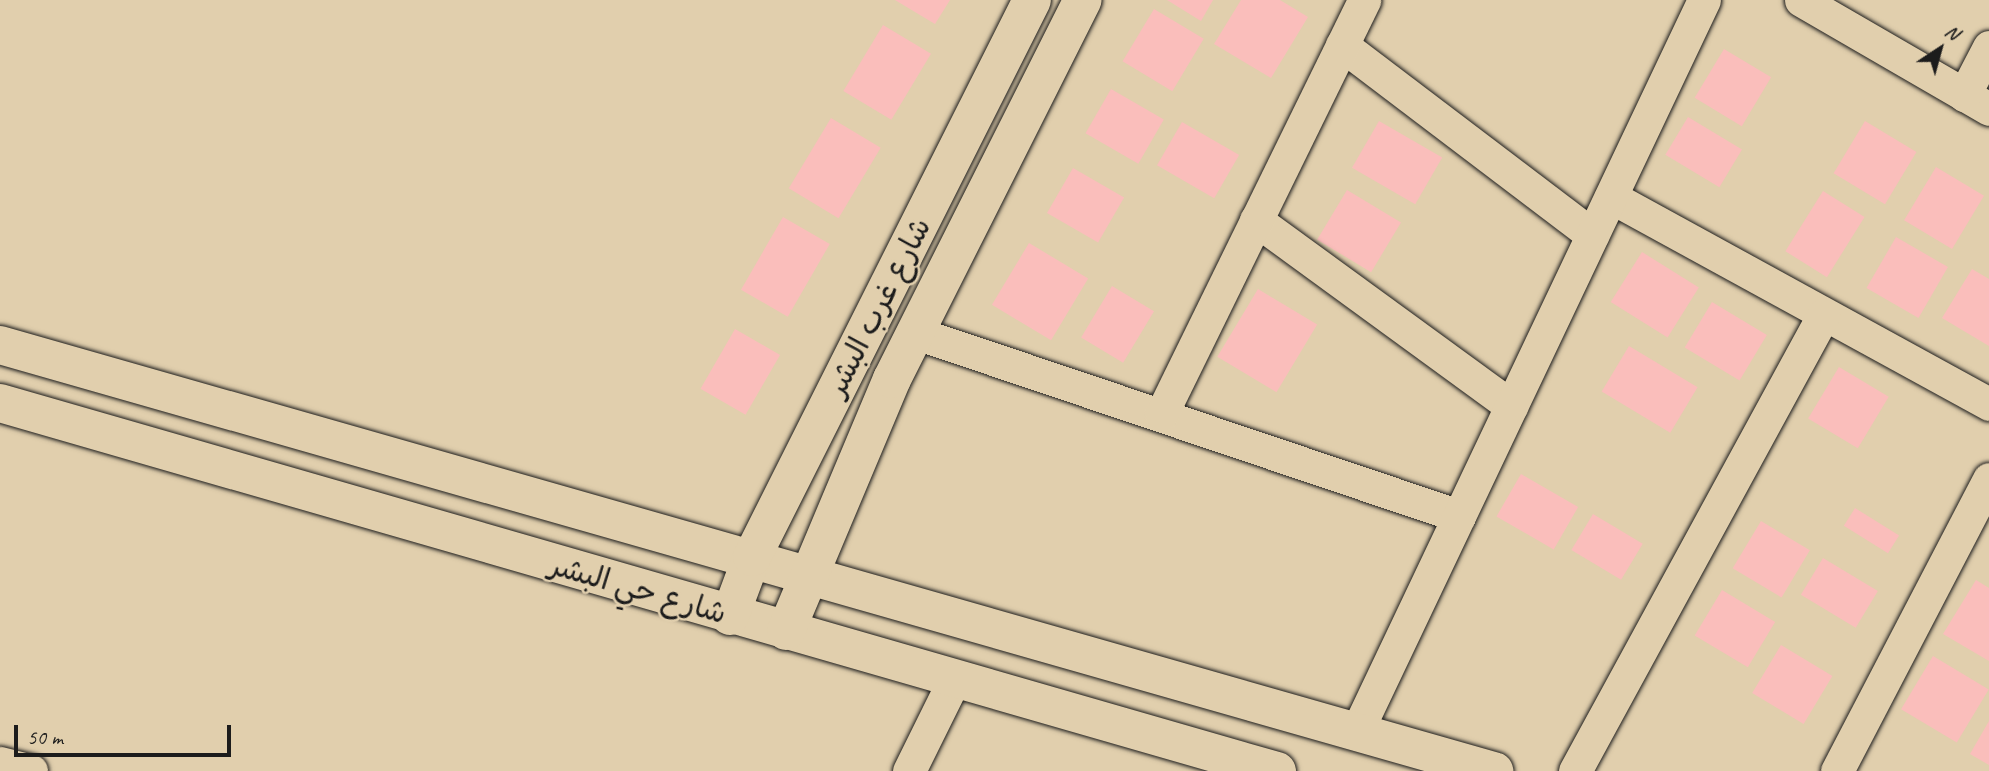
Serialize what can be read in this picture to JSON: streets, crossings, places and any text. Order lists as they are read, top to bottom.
{
  "streets": {
    "street": ["شارع غرب البشر", "شارع حي البشر"]
  },
  "crossings": [
    ["شارع غرب البشر", "شارع حي البشر"]
  ],
  "scale_bar": "50 m",
  "north": "top right"
}
